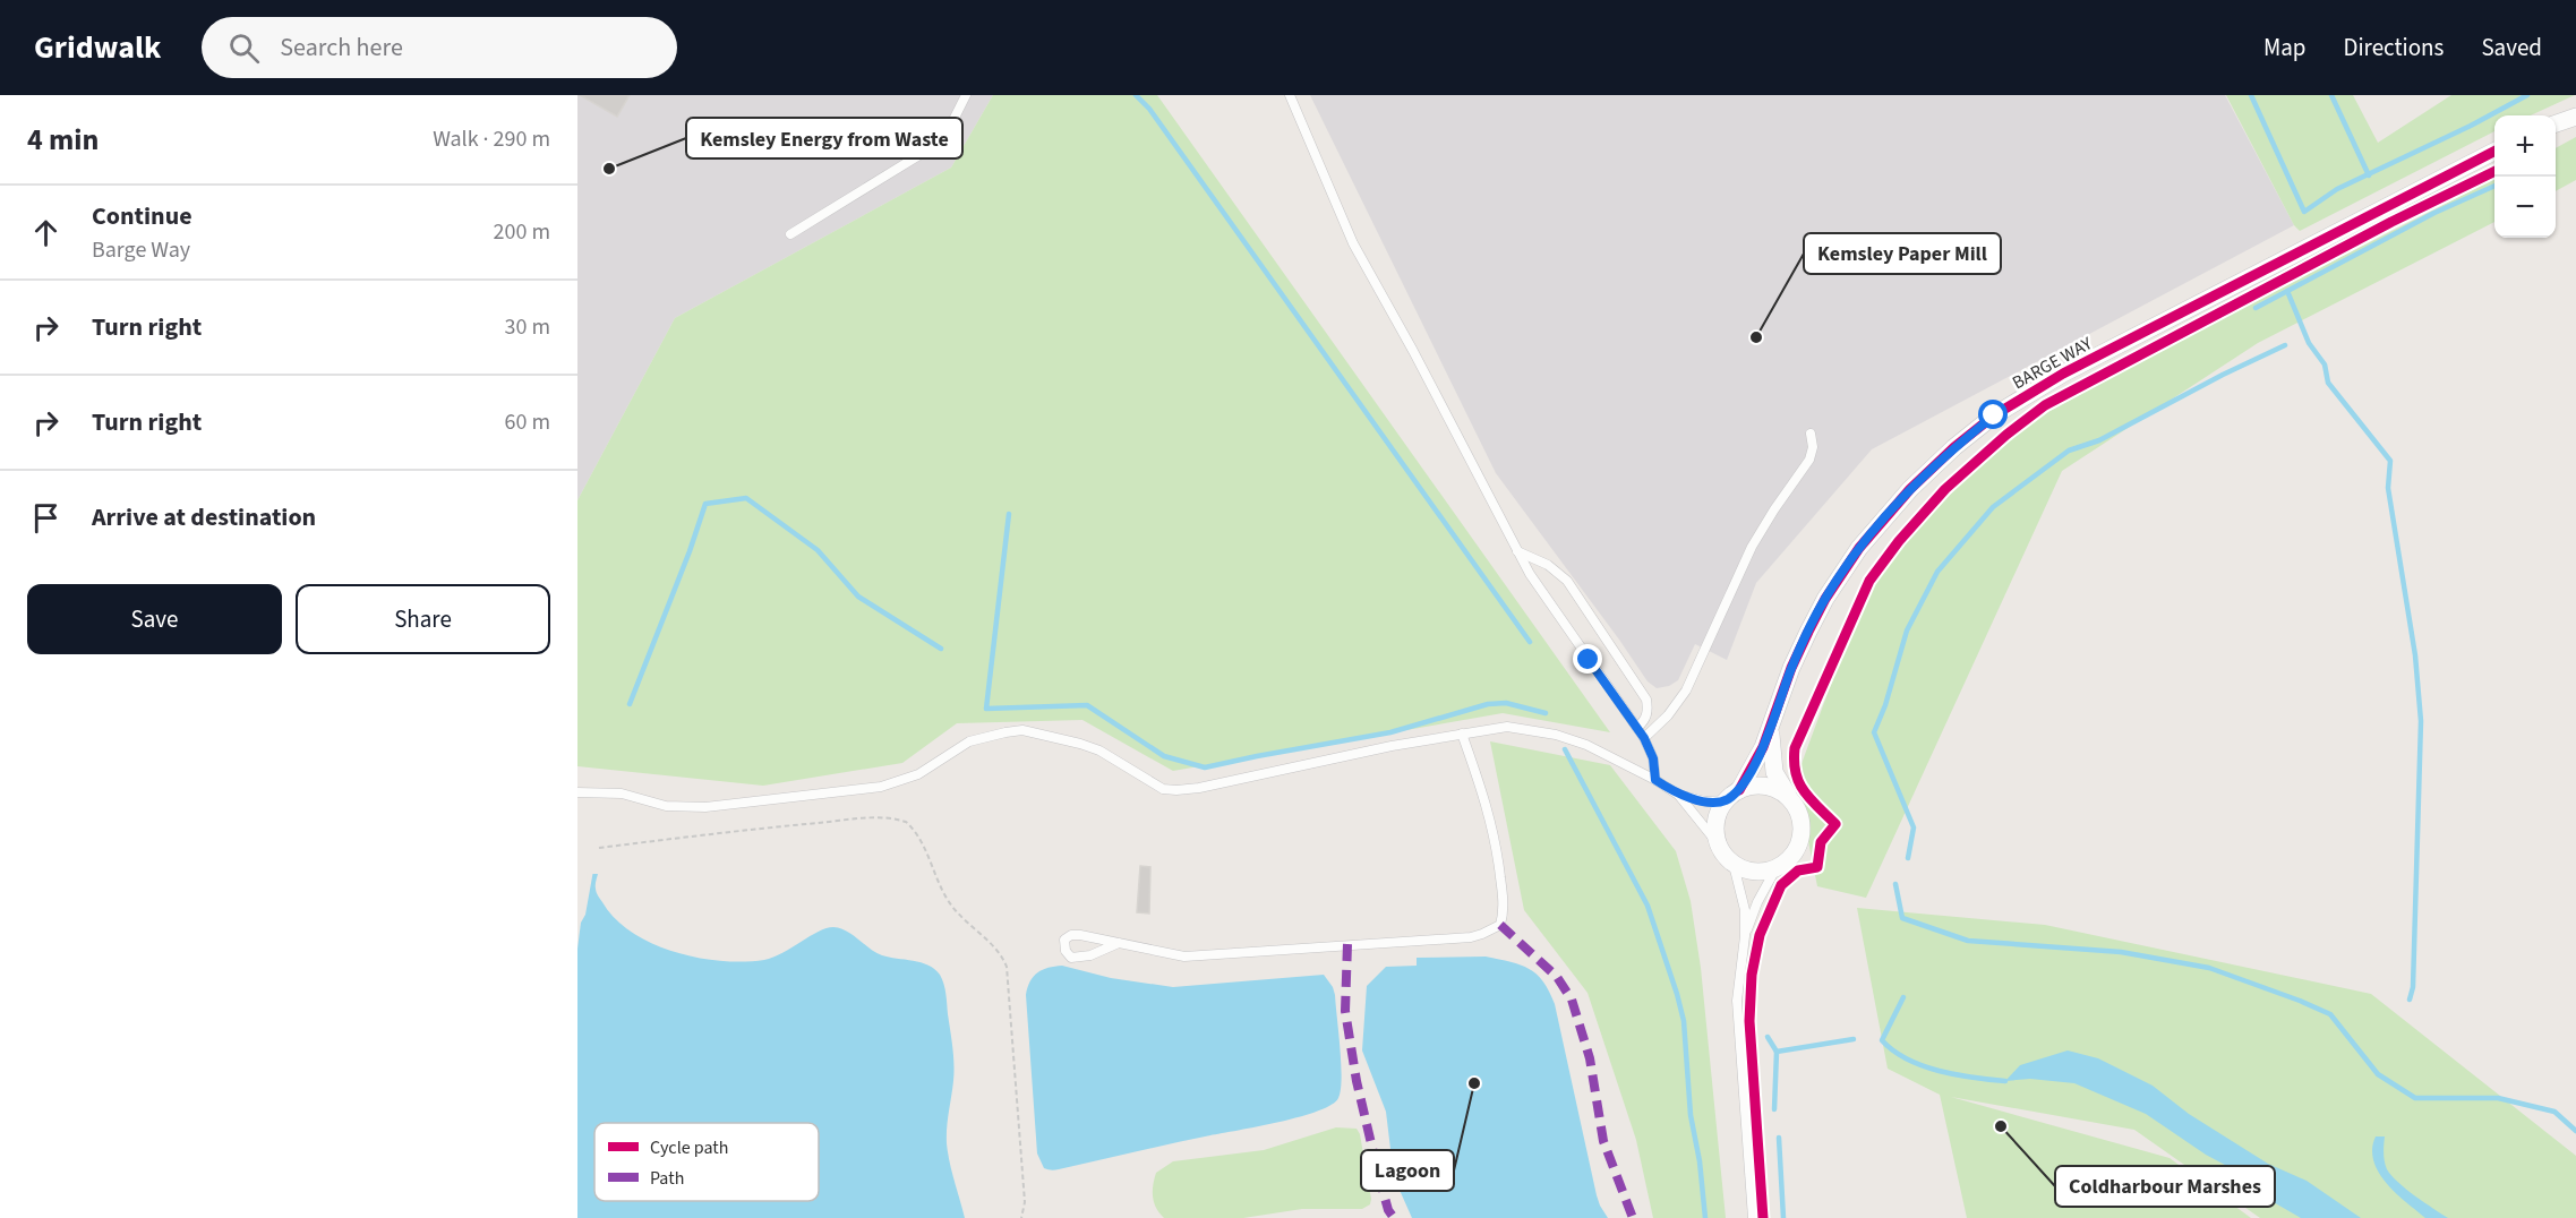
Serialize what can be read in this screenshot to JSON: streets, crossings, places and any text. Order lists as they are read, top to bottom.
{
  "streets": {
    "street": ["BARGE WAY"]
  },
  "places": [
    "Kemsley Energy from Waste",
    "Kemsley Paper Mill",
    "Lagoon",
    "Coldharbour Marshes"
  ],
  "legend": ["Cycle path", "Path"],
  "page": {
    "header": "Gridwalk",
    "search": "Search here",
    "nav": ["Map", "Directions", "Saved"],
    "heading": ["4 min", "Walk · 290 m"],
    "map_buttons": ["+", "−"],
    "list": [
      ["Continue", "Barge Way", "200 m"],
      ["Turn right", "30 m"],
      ["Turn right", "60 m"],
      "Arrive at destination"
    ],
    "buttons": ["Save", "Share"]
  }
}
